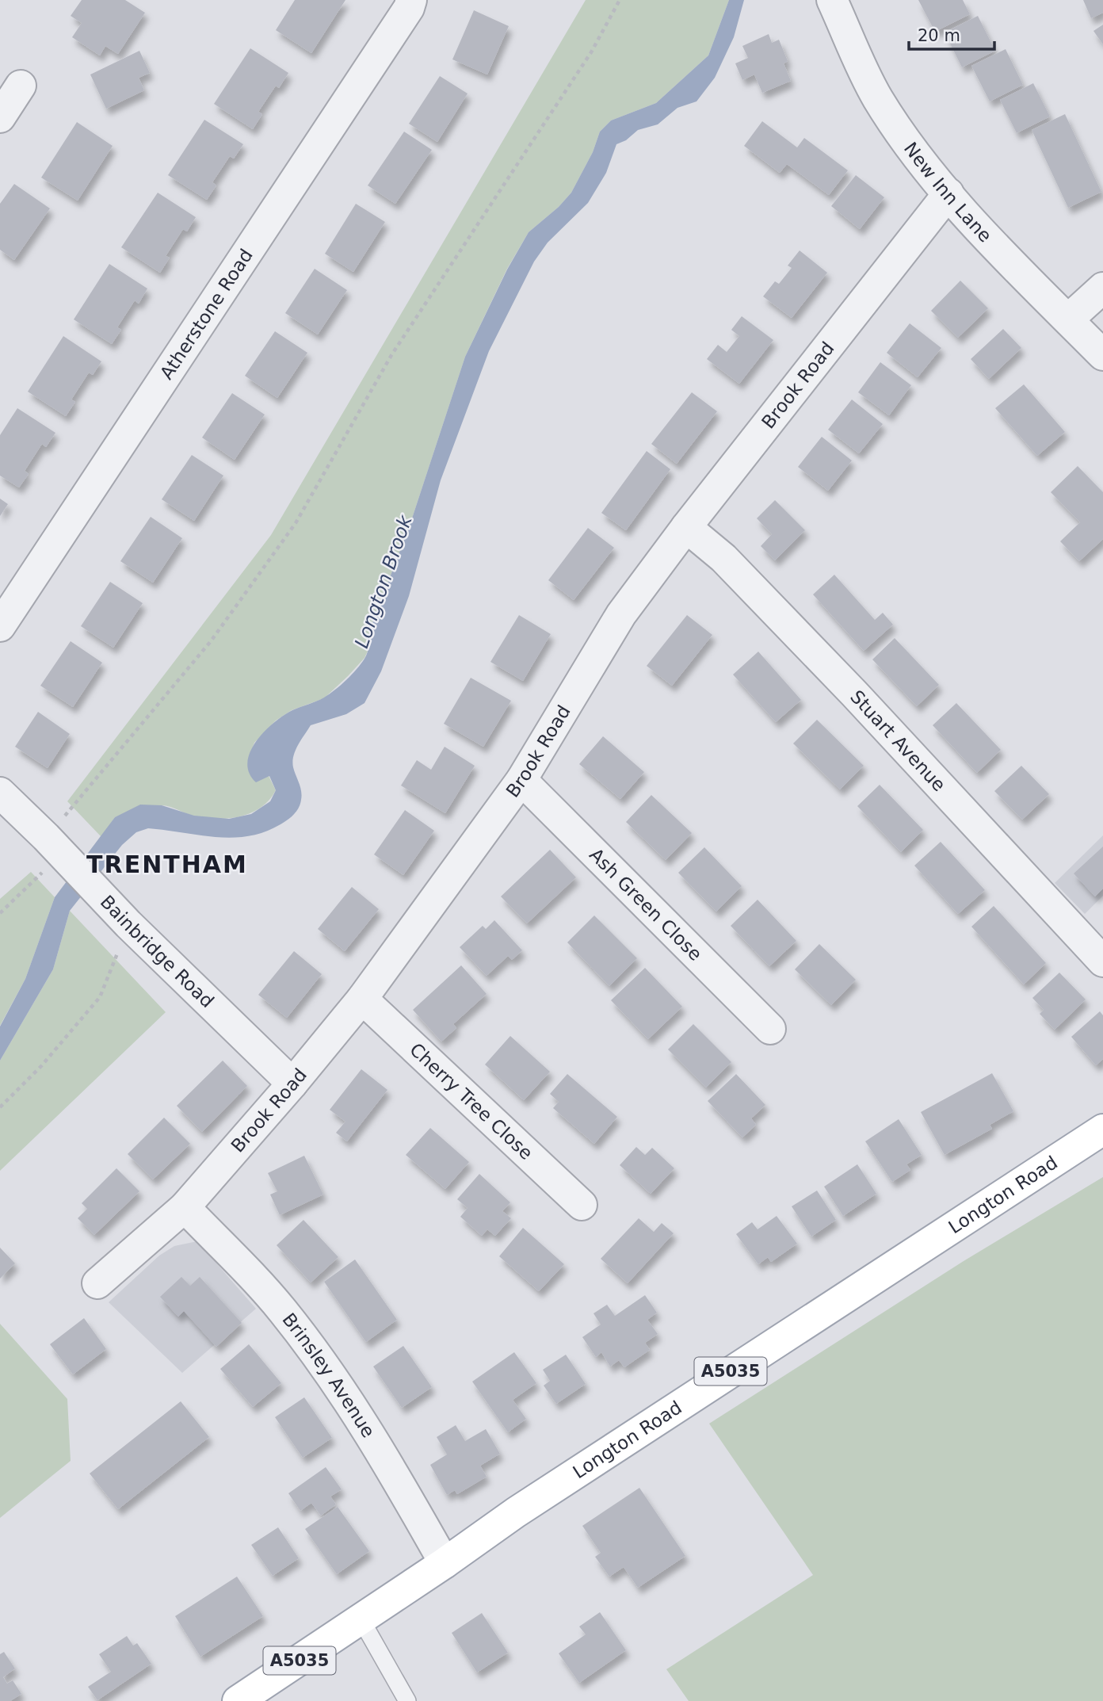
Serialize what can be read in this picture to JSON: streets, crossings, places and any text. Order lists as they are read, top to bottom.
{
  "streets": {
    "main road": ["Longton Road", "A5035"],
    "street": [
      "New Inn Lane",
      "Atherstone Road",
      "Brook Road",
      "Stuart Avenue",
      "Ash Green Close",
      "Bainbridge Road",
      "Cherry Tree Close",
      "Brinsley Avenue"
    ]
  },
  "crossings": [
    ["New Inn Lane", "Brook Road"],
    ["Brook Road", "Stuart Avenue"],
    ["Brook Road", "Ash Green Close"],
    ["Brook Road", "Bainbridge Road"],
    ["Brook Road", "Cherry Tree Close"],
    ["Brook Road", "Brinsley Avenue"],
    ["Longton Road", "Brinsley Avenue"]
  ],
  "districts": ["TRENTHAM"],
  "water": ["Longton Brook"],
  "scale_bar": "20 m"
}
